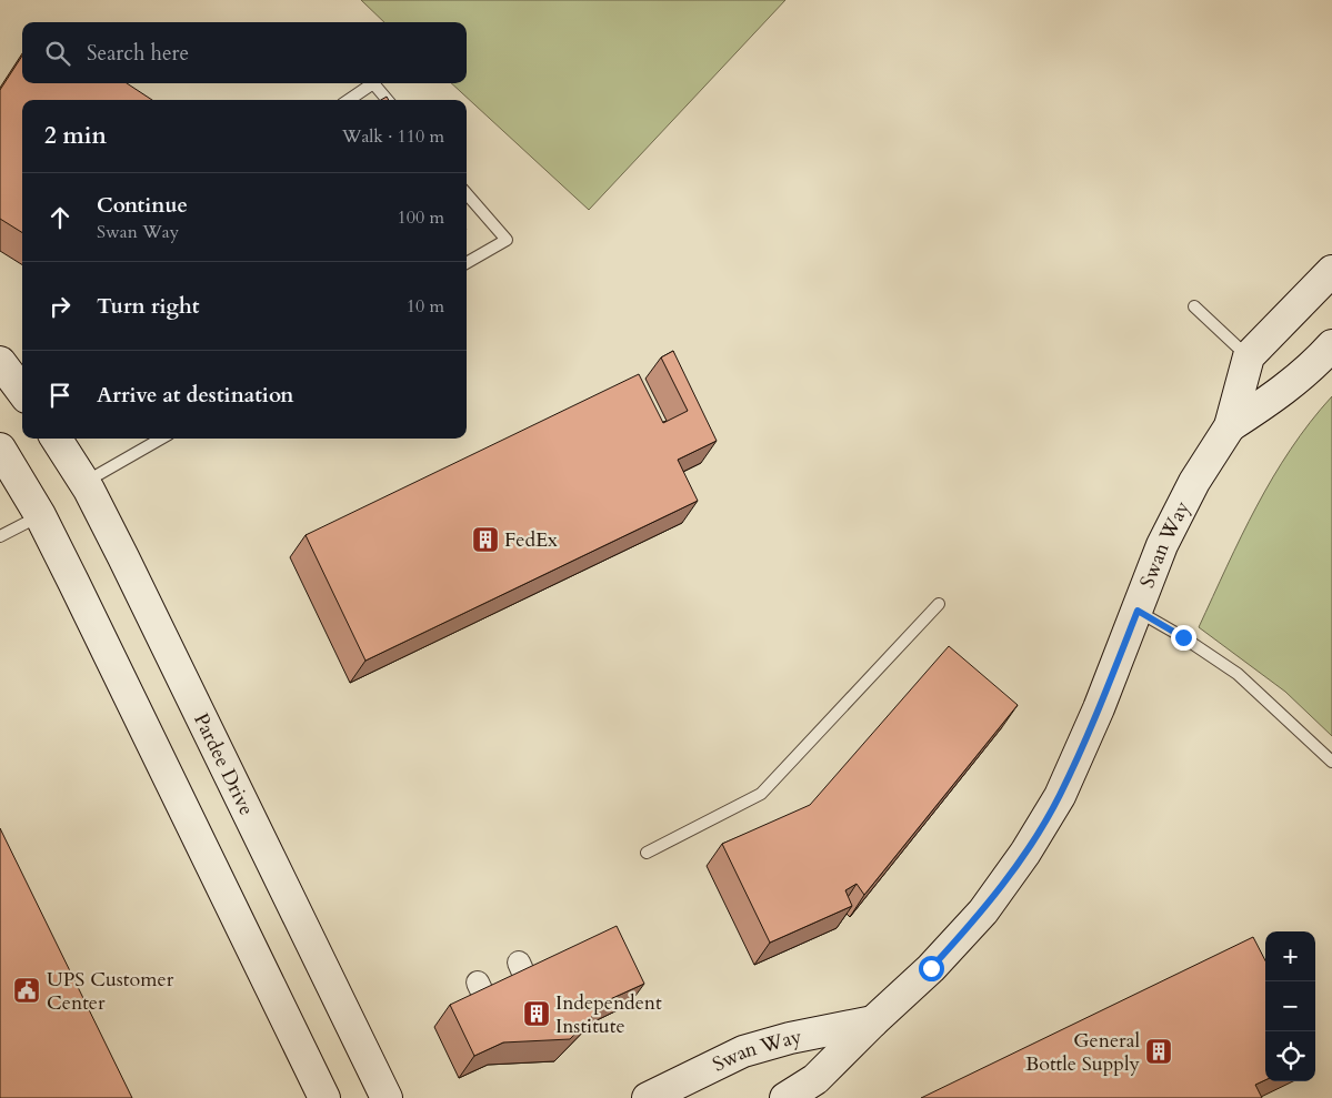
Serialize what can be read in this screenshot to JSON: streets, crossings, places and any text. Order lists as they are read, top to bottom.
{
  "streets": {
    "main road": ["Swan Way", "Pardee Drive"]
  },
  "places": {
    "building": ["FedEx", "Independent Institute", "General Bottle Supply"],
    "public building": ["UPS Customer Center"]
  },
  "page": {
    "search": "Search here",
    "heading": ["2 min", "Walk · 110 m"],
    "list": [
      ["Continue", "Swan Way", "100 m"],
      ["Turn right", "10 m"],
      "Arrive at destination"
    ],
    "map_buttons": ["+", "−"]
  }
}
